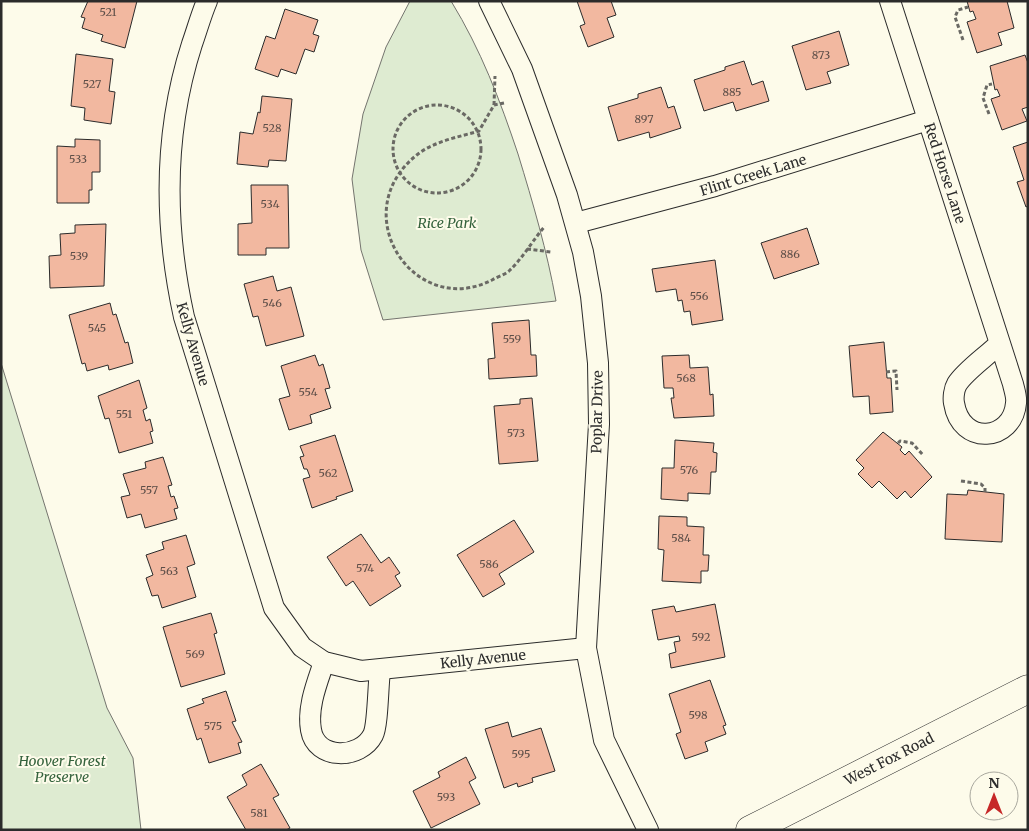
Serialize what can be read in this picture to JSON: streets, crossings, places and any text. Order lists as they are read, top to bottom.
{
  "streets": {
    "street": [
      "Red Horse Lane",
      "Flint Creek Lane",
      "Kelly Avenue",
      "Poplar Drive",
      "West Fox Road"
    ]
  },
  "crossings": [
    ["Red Horse Lane", "Flint Creek Lane"],
    ["Flint Creek Lane", "Poplar Drive"],
    ["Kelly Avenue", "Poplar Drive"]
  ],
  "parks": ["Rice Park", "Hoover Forest Preserve"],
  "house_numbers": [
    "521",
    "873",
    "527",
    "885",
    "897",
    "528",
    "533",
    "534",
    "886",
    "539",
    "556",
    "546",
    "545",
    "559",
    "568",
    "554",
    "551",
    "573",
    "576",
    "562",
    "557",
    "584",
    "586",
    "574",
    "563",
    "592",
    "569",
    "598",
    "575",
    "595",
    "593",
    "581"
  ],
  "north": "top"
}
